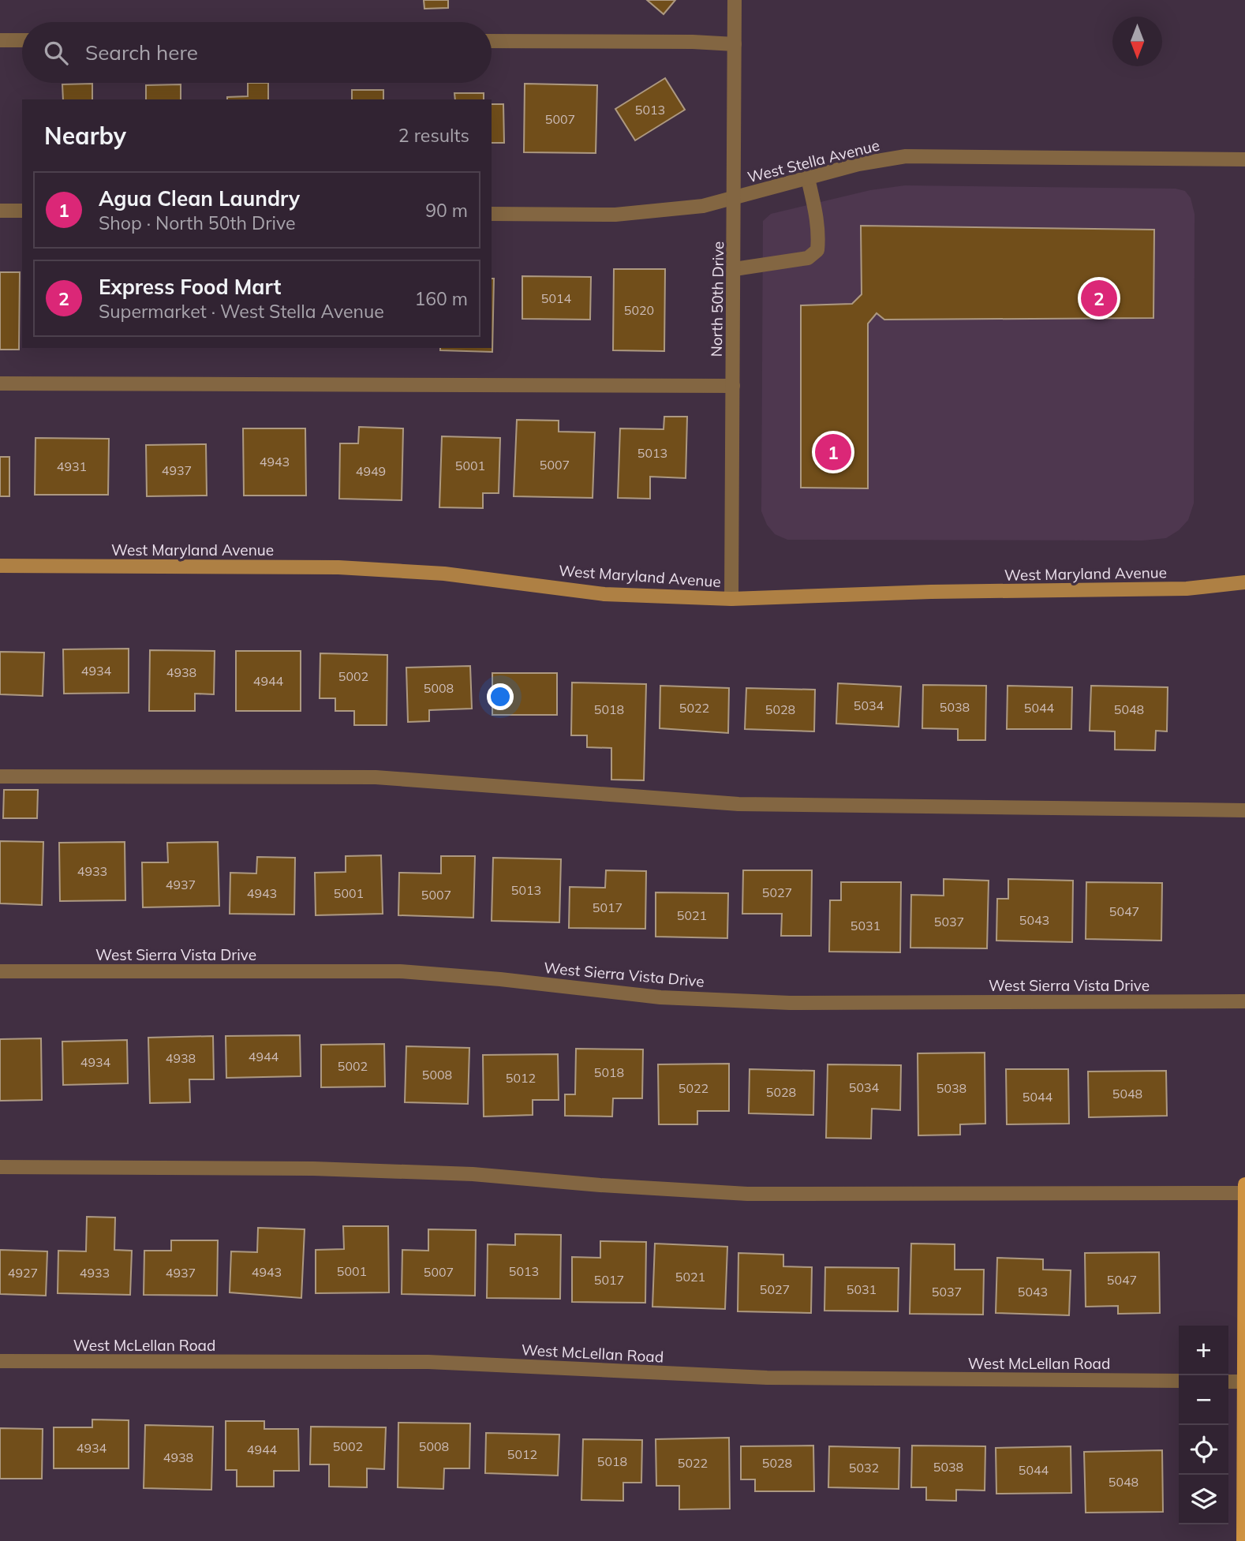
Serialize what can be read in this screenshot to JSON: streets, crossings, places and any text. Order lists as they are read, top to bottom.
{
  "streets": {
    "street": [
      "West Stella Avenue",
      "North 50th Drive",
      "West Maryland Avenue",
      "West Sierra Vista Drive",
      "West McLellan Road"
    ]
  },
  "crossings": [
    ["West Stella Avenue", "North 50th Drive"],
    ["North 50th Drive", "West Maryland Avenue"]
  ],
  "house_numbers": [
    "5013",
    "5007",
    "5014",
    "5020",
    "5013",
    "4943",
    "5007",
    "5001",
    "4931",
    "4937",
    "4949",
    "4934",
    "4938",
    "5002",
    "4944",
    "5008",
    "5034",
    "5038",
    "5022",
    "5044",
    "5018",
    "5028",
    "5048",
    "4933",
    "4937",
    "5013",
    "5027",
    "4943",
    "5001",
    "5007",
    "5017",
    "5047",
    "5021",
    "5043",
    "5037",
    "5031",
    "4944",
    "4938",
    "4934",
    "5002",
    "5018",
    "5008",
    "5012",
    "5034",
    "5022",
    "5038",
    "5028",
    "5048",
    "5044",
    "5001",
    "5013",
    "4943",
    "5007",
    "4927",
    "4933",
    "4937",
    "5021",
    "5017",
    "5047",
    "5027",
    "5031",
    "5037",
    "5043",
    "5002",
    "5008",
    "4934",
    "4944",
    "5012",
    "4938",
    "5018",
    "5022",
    "5028",
    "5038",
    "5032",
    "5044",
    "5048"
  ],
  "north": "bottom",
  "page": {
    "search": "Search here",
    "heading": ["Nearby", "2 results"],
    "list": [
      {
        "mark": "1",
        "name": "Agua Clean Laundry",
        "note": "Shop · North 50th Drive",
        "value": "90 m"
      },
      {
        "mark": "2",
        "name": "Express Food Mart",
        "note": "Supermarket · West Stella Avenue",
        "value": "160 m"
      }
    ],
    "pins": ["2", "1"],
    "map_buttons": ["+", "−"]
  }
}
